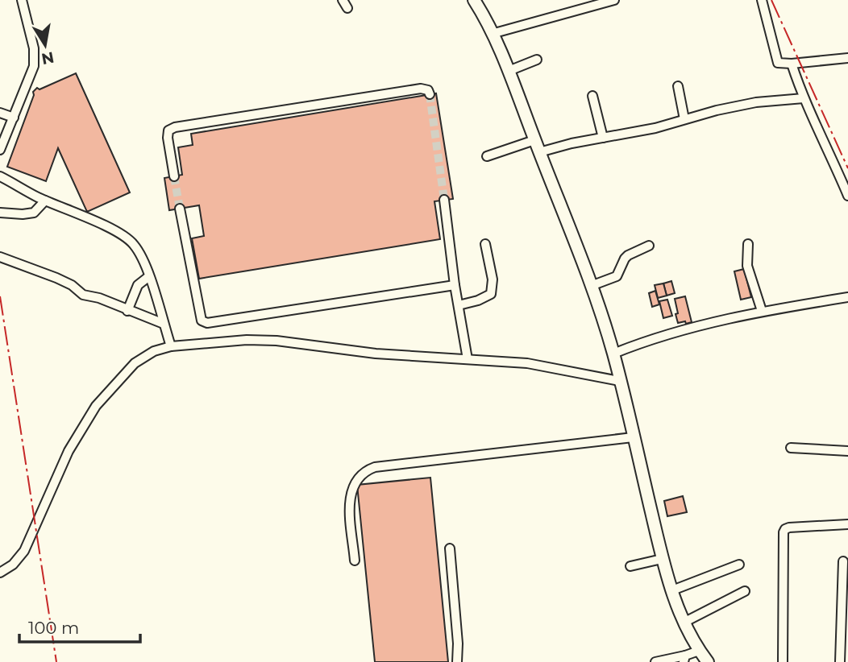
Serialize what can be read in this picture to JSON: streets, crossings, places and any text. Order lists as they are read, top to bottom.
{
  "scale_bar": "100 m",
  "north": "bottom"
}
